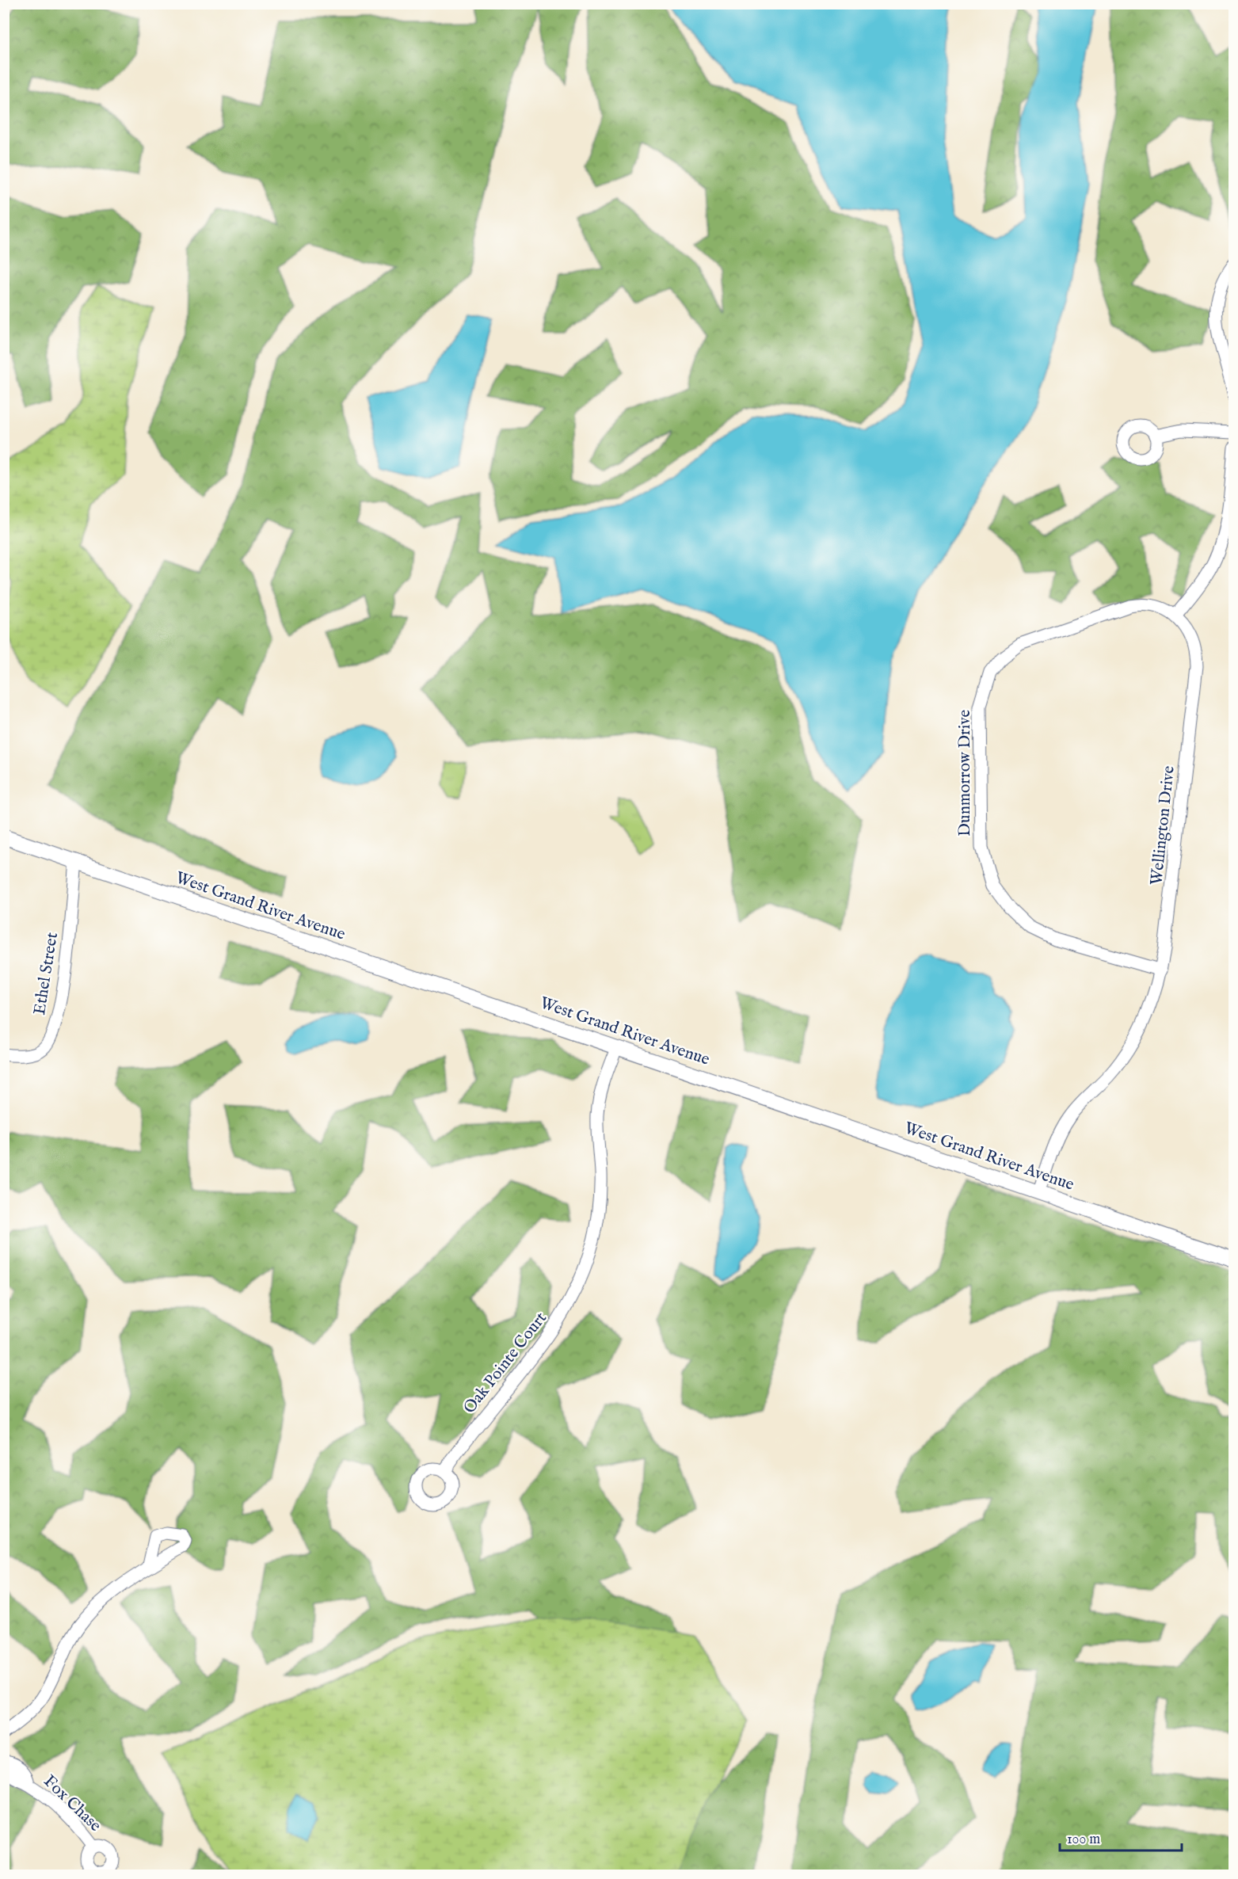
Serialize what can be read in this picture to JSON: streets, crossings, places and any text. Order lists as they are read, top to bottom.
{
  "streets": {
    "main road": ["West Grand River Avenue"],
    "street": [
      "Dunmorrow Drive",
      "Wellington Drive",
      "Ethel Street",
      "Oak Pointe Court",
      "Fox Chase"
    ]
  },
  "crossings": [
    ["Dunmorrow Drive", "Wellington Drive"],
    ["Wellington Drive", "West Grand River Avenue"],
    ["West Grand River Avenue", "Ethel Street"],
    ["West Grand River Avenue", "Oak Pointe Court"]
  ],
  "scale_bar": "100 m"
}
